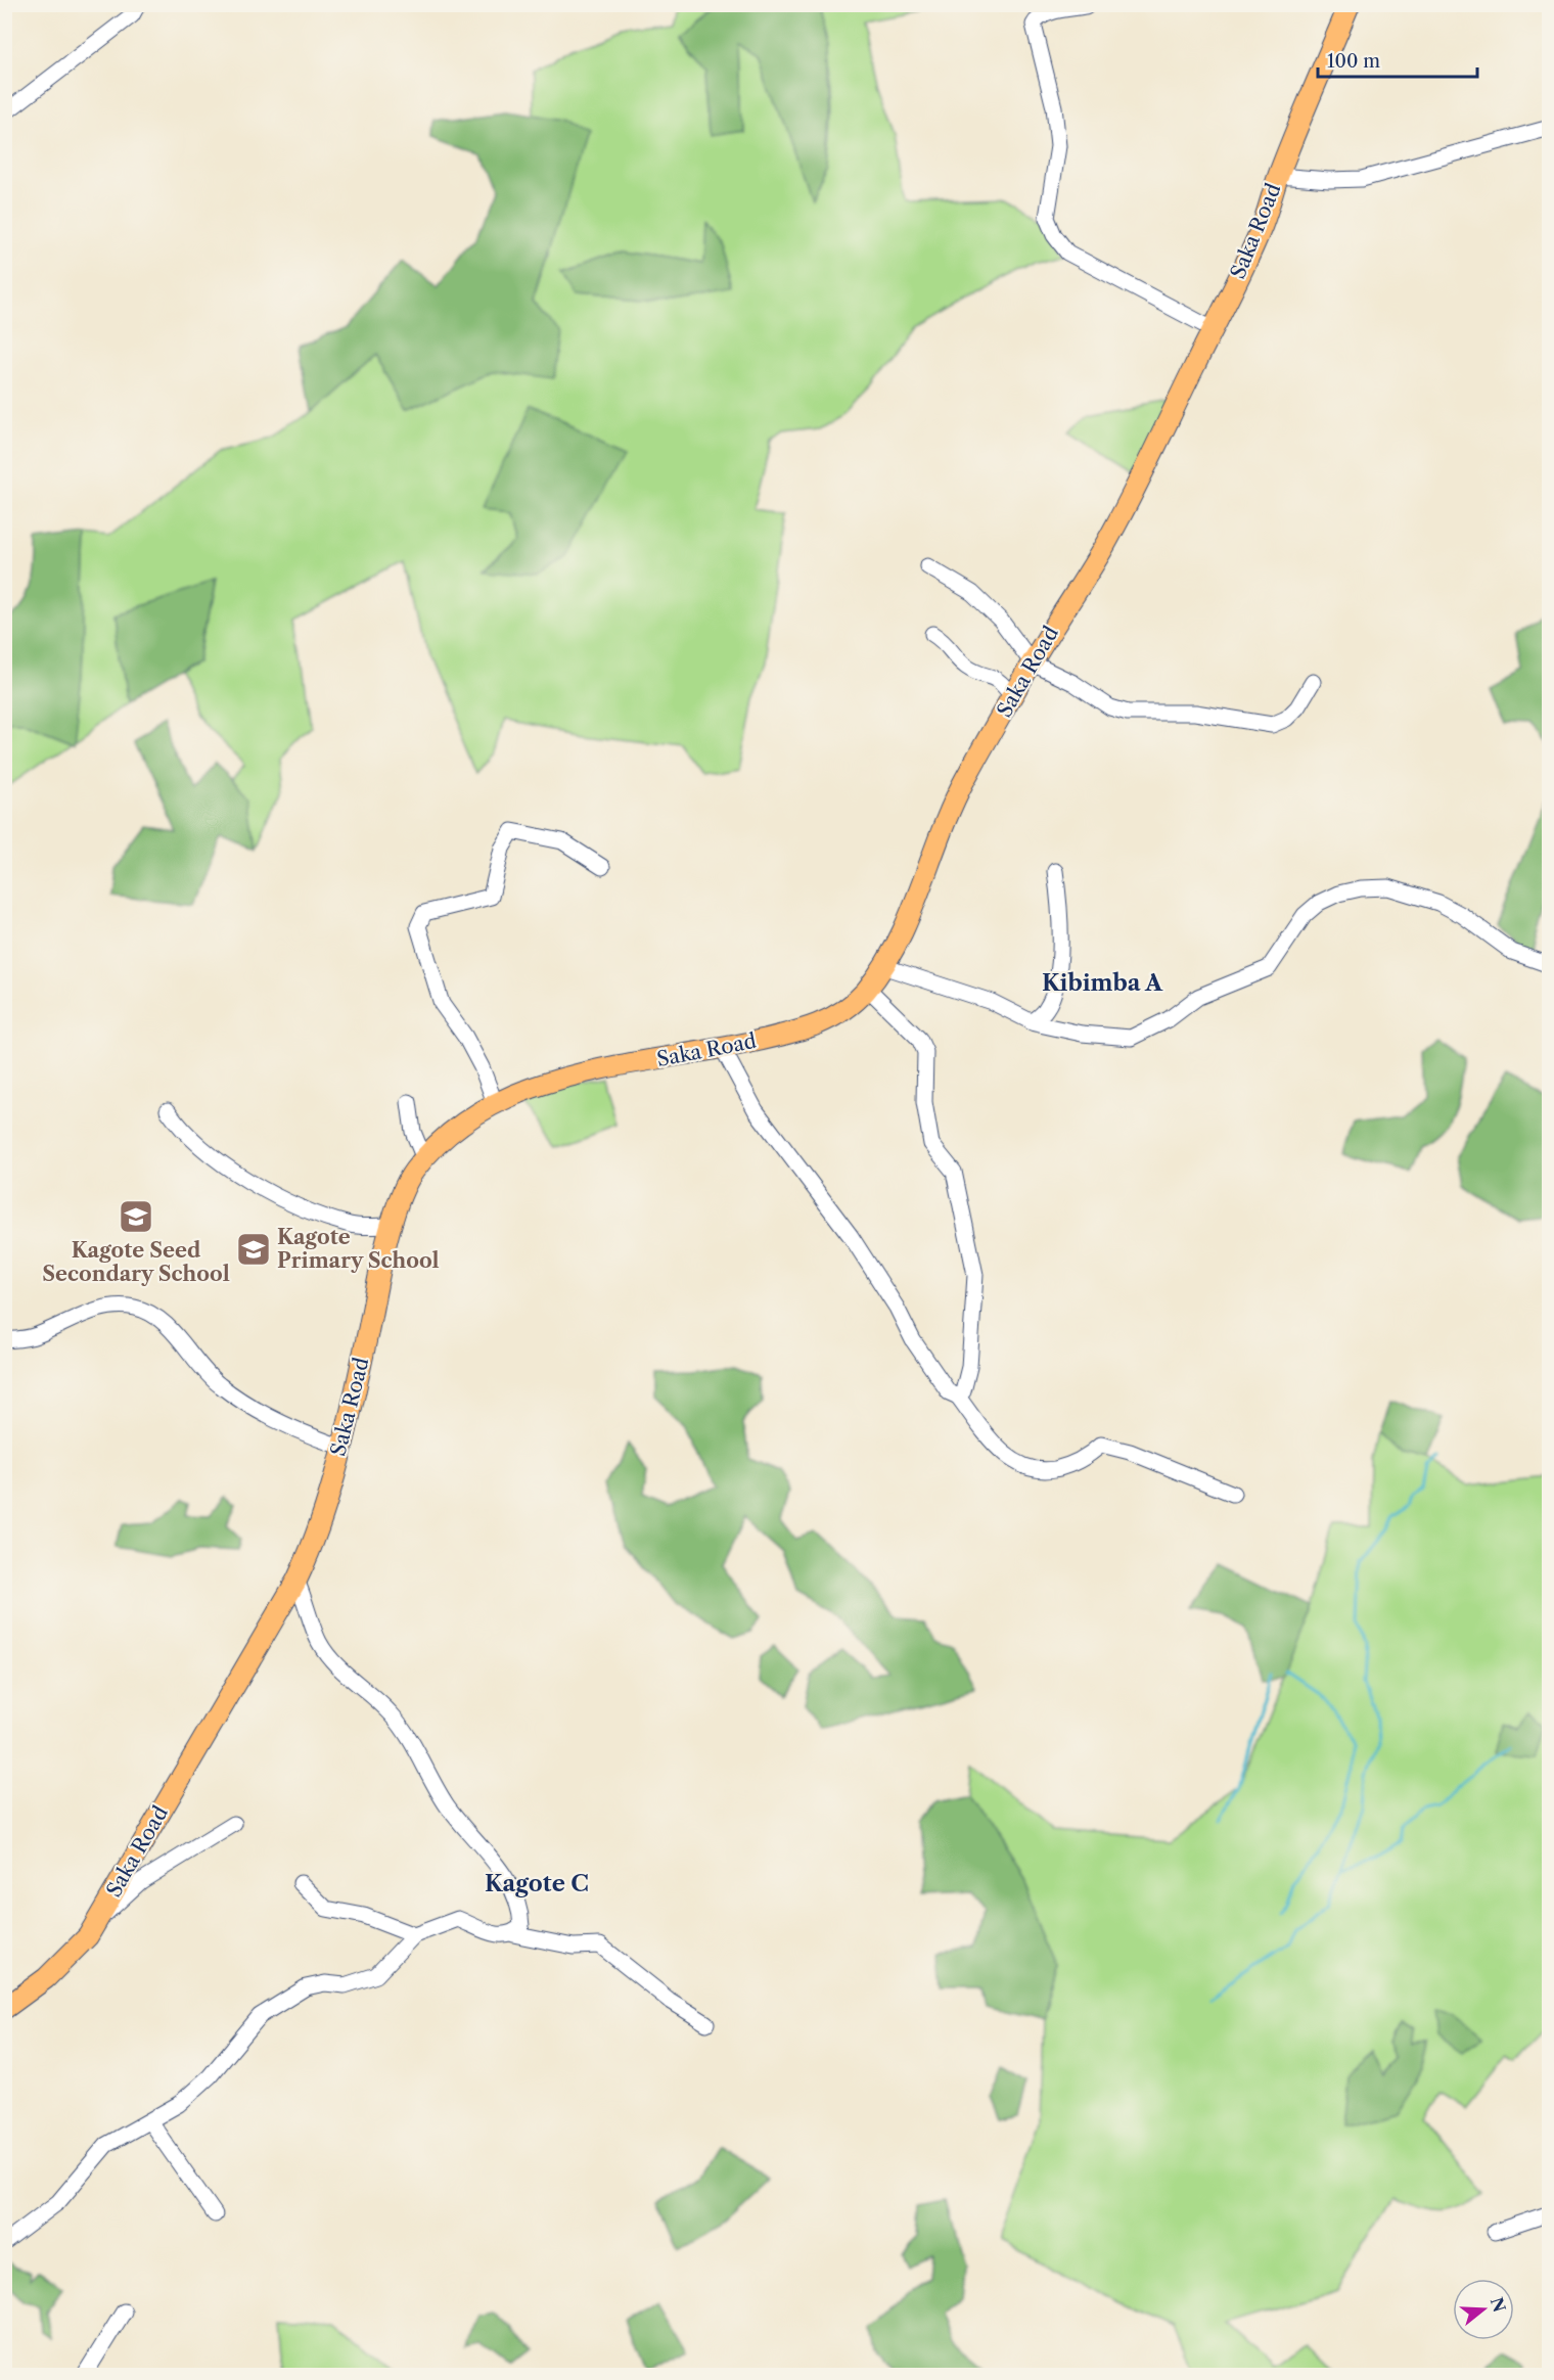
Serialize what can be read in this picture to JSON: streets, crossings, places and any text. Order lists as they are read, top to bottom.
{
  "streets": {
    "main road": ["Saka Road"]
  },
  "districts": ["Kibimba A", "Kagote C"],
  "places": {
    "school or university": ["Kagote Seed Secondary School", "Kagote Primary School"]
  },
  "scale_bar": "100 m",
  "north": "right"
}
